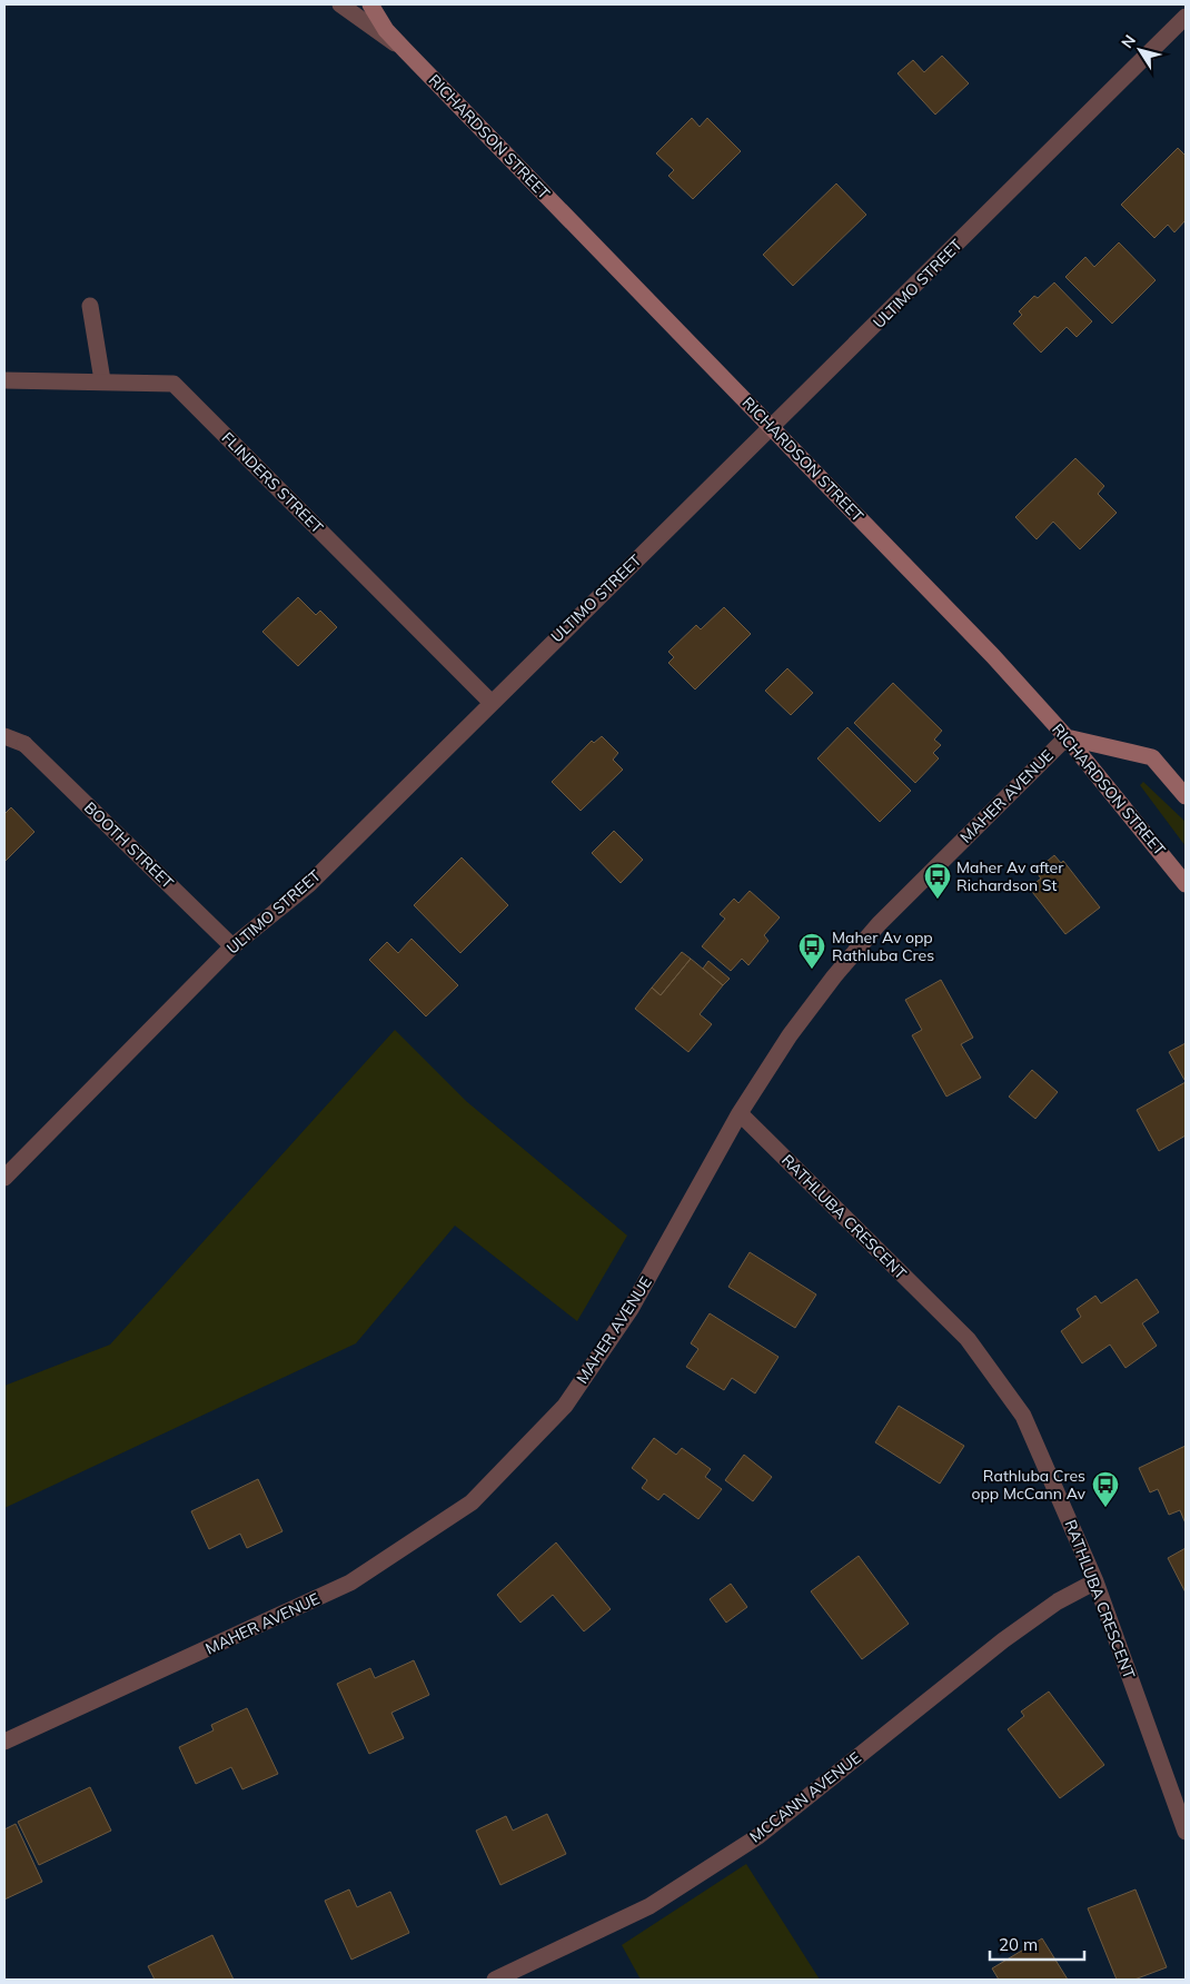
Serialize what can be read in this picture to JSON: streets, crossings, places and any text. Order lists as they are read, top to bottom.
{
  "streets": {
    "main road": ["RICHARDSON STREET"],
    "street": [
      "ULTIMO STREET",
      "FLINDERS STREET",
      "MAHER AVENUE",
      "BOOTH STREET",
      "RATHLUBA CRESCENT",
      "MCCANN AVENUE"
    ]
  },
  "crossings": [
    ["RICHARDSON STREET", "ULTIMO STREET"],
    ["RICHARDSON STREET", "MAHER AVENUE"],
    ["ULTIMO STREET", "FLINDERS STREET"],
    ["ULTIMO STREET", "BOOTH STREET"],
    ["MAHER AVENUE", "RATHLUBA CRESCENT"],
    ["RATHLUBA CRESCENT", "MCCANN AVENUE"]
  ],
  "places": {
    "bus stop": ["Maher Av after Richardson St", "Maher Av opp Rathluba Cres", "Rathluba Cres opp McCann Av"]
  },
  "scale_bar": "20 m",
  "north": "top left"
}
